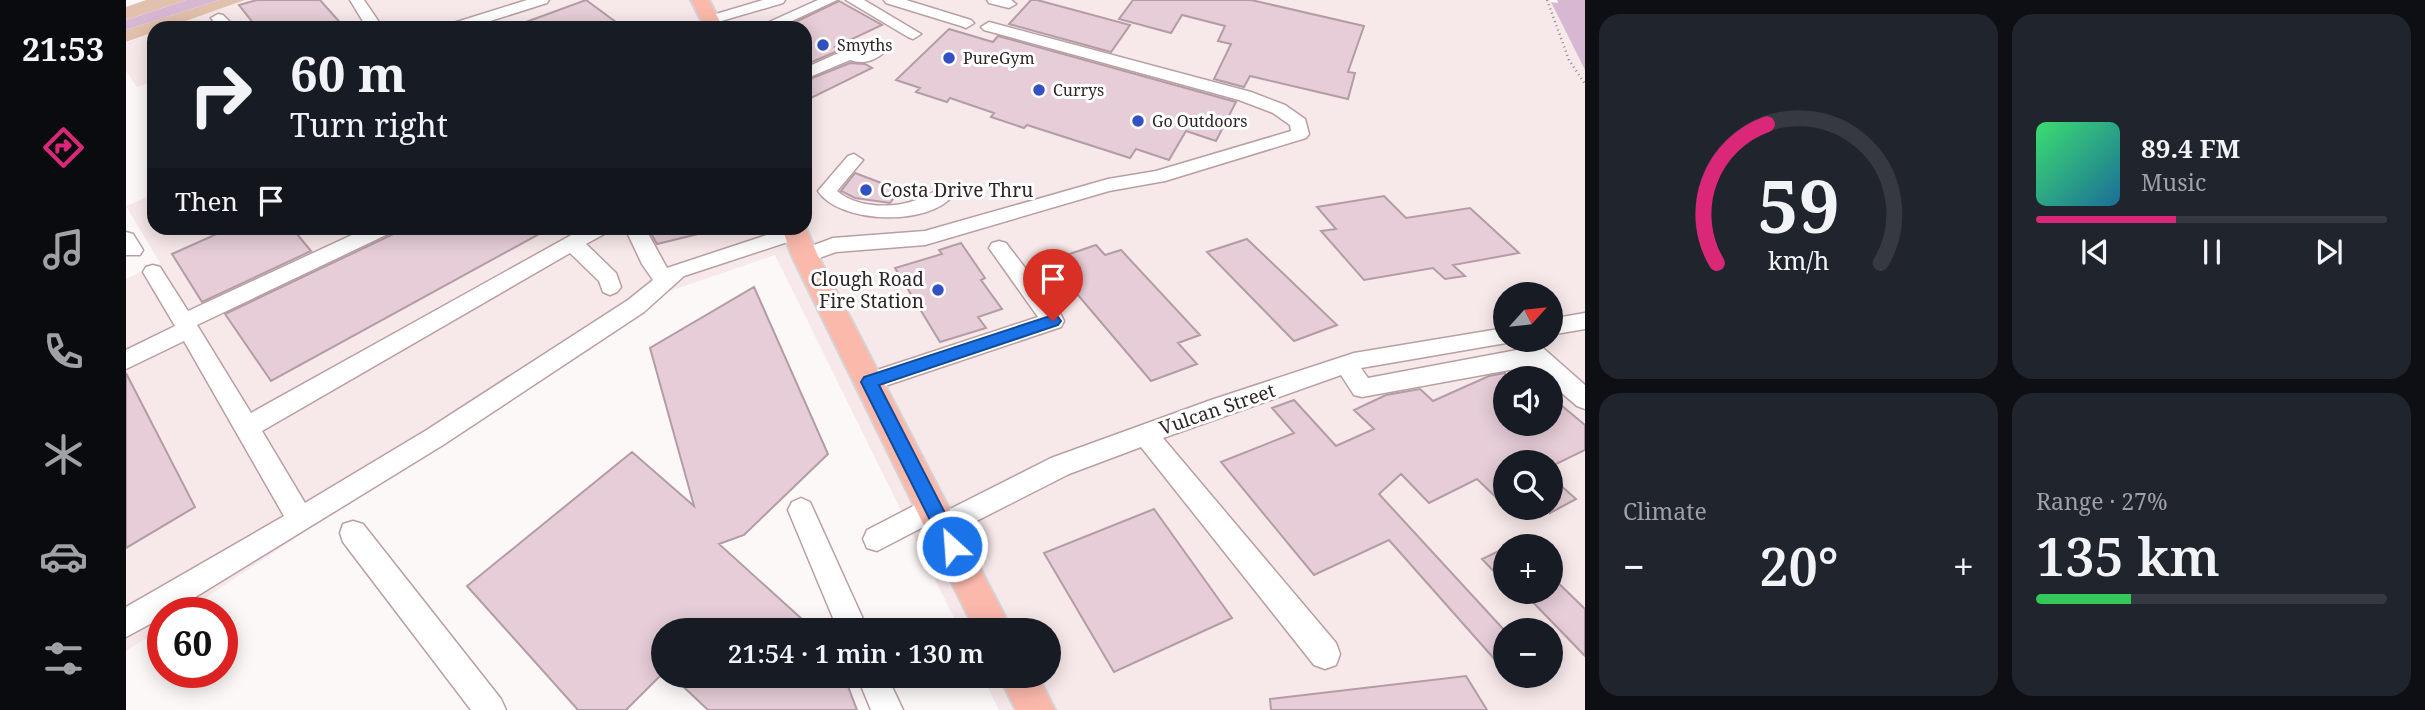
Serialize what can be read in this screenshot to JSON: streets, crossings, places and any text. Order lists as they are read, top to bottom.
{
  "streets": {
    "street": ["Vulcan Street"]
  },
  "places": [
    "Smyths",
    "PureGym",
    "Currys",
    "Go Outdoors",
    "Costa Drive Thru",
    "Clough Road Fire Station"
  ],
  "north": "top right",
  "page": {
    "tabs": "21:53",
    "turn": ["60 m", "Turn right"],
    "song": ["89.4 FM", "Music"],
    "then": "Then",
    "map_buttons": ["+", "−"],
    "tile": [
      "Climate",
      ["Range · 27%", "135 km"]
    ],
    "heat": ["−", "20°", "+"],
    "limit": "60",
    "trip": "21:54 · 1 min · 130 m",
    "gauge": ["59", "km/h"]
  }
}
